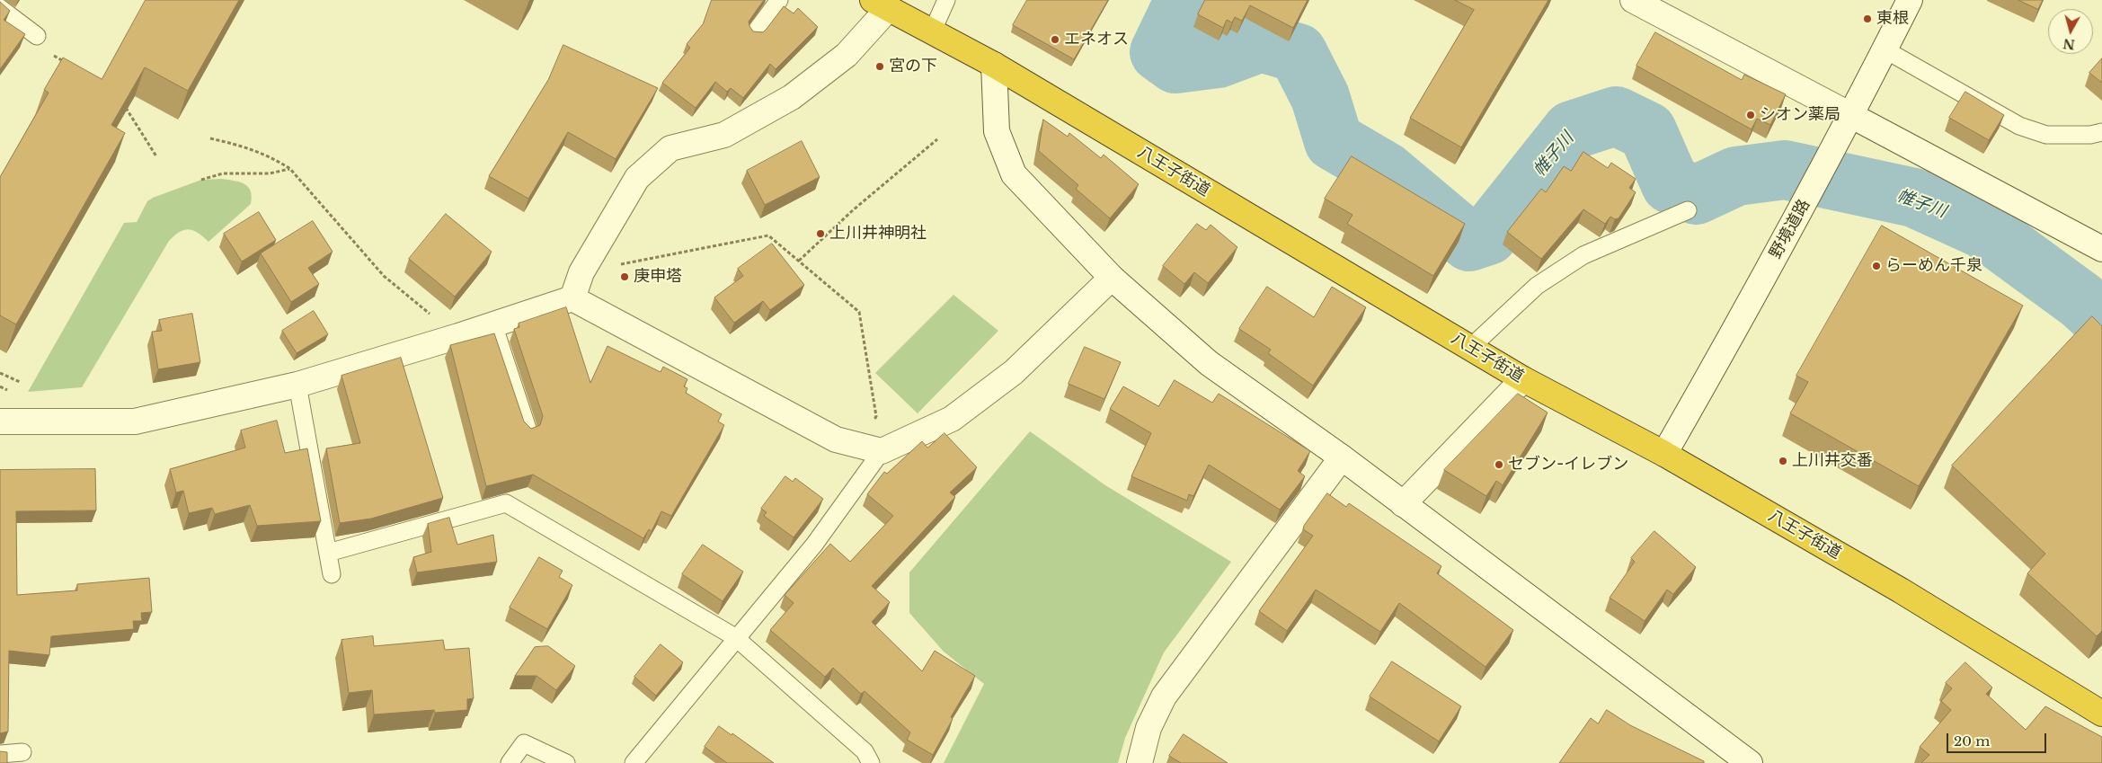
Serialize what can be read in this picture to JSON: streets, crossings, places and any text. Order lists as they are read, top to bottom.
{
  "streets": {
    "highway": ["八王子街道"],
    "street": ["野境道路"]
  },
  "crossings": [
    ["八王子街道", "野境道路"]
  ],
  "water": ["帷子川"],
  "places": [
    "東根",
    "エネオス",
    "宮の下",
    "シオン薬局",
    "上川井神明社",
    "らーめん千泉",
    "庚申塔",
    "上川井交番",
    "セブン-イレブン"
  ],
  "scale_bar": "20 m",
  "north": "bottom"
}
